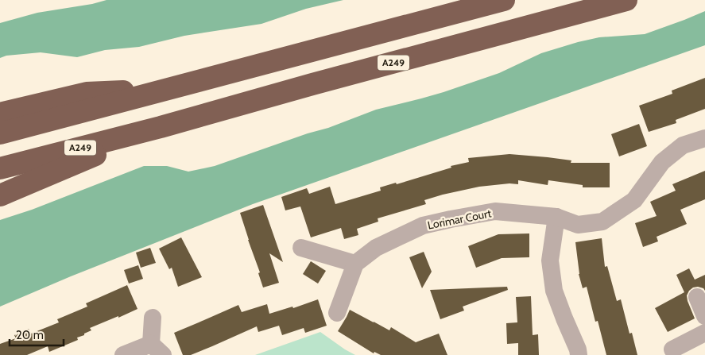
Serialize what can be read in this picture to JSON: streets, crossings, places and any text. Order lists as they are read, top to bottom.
{
  "streets": {
    "highway": ["A249"],
    "street": ["Lorimar Court"]
  },
  "scale_bar": "20 m"
}
